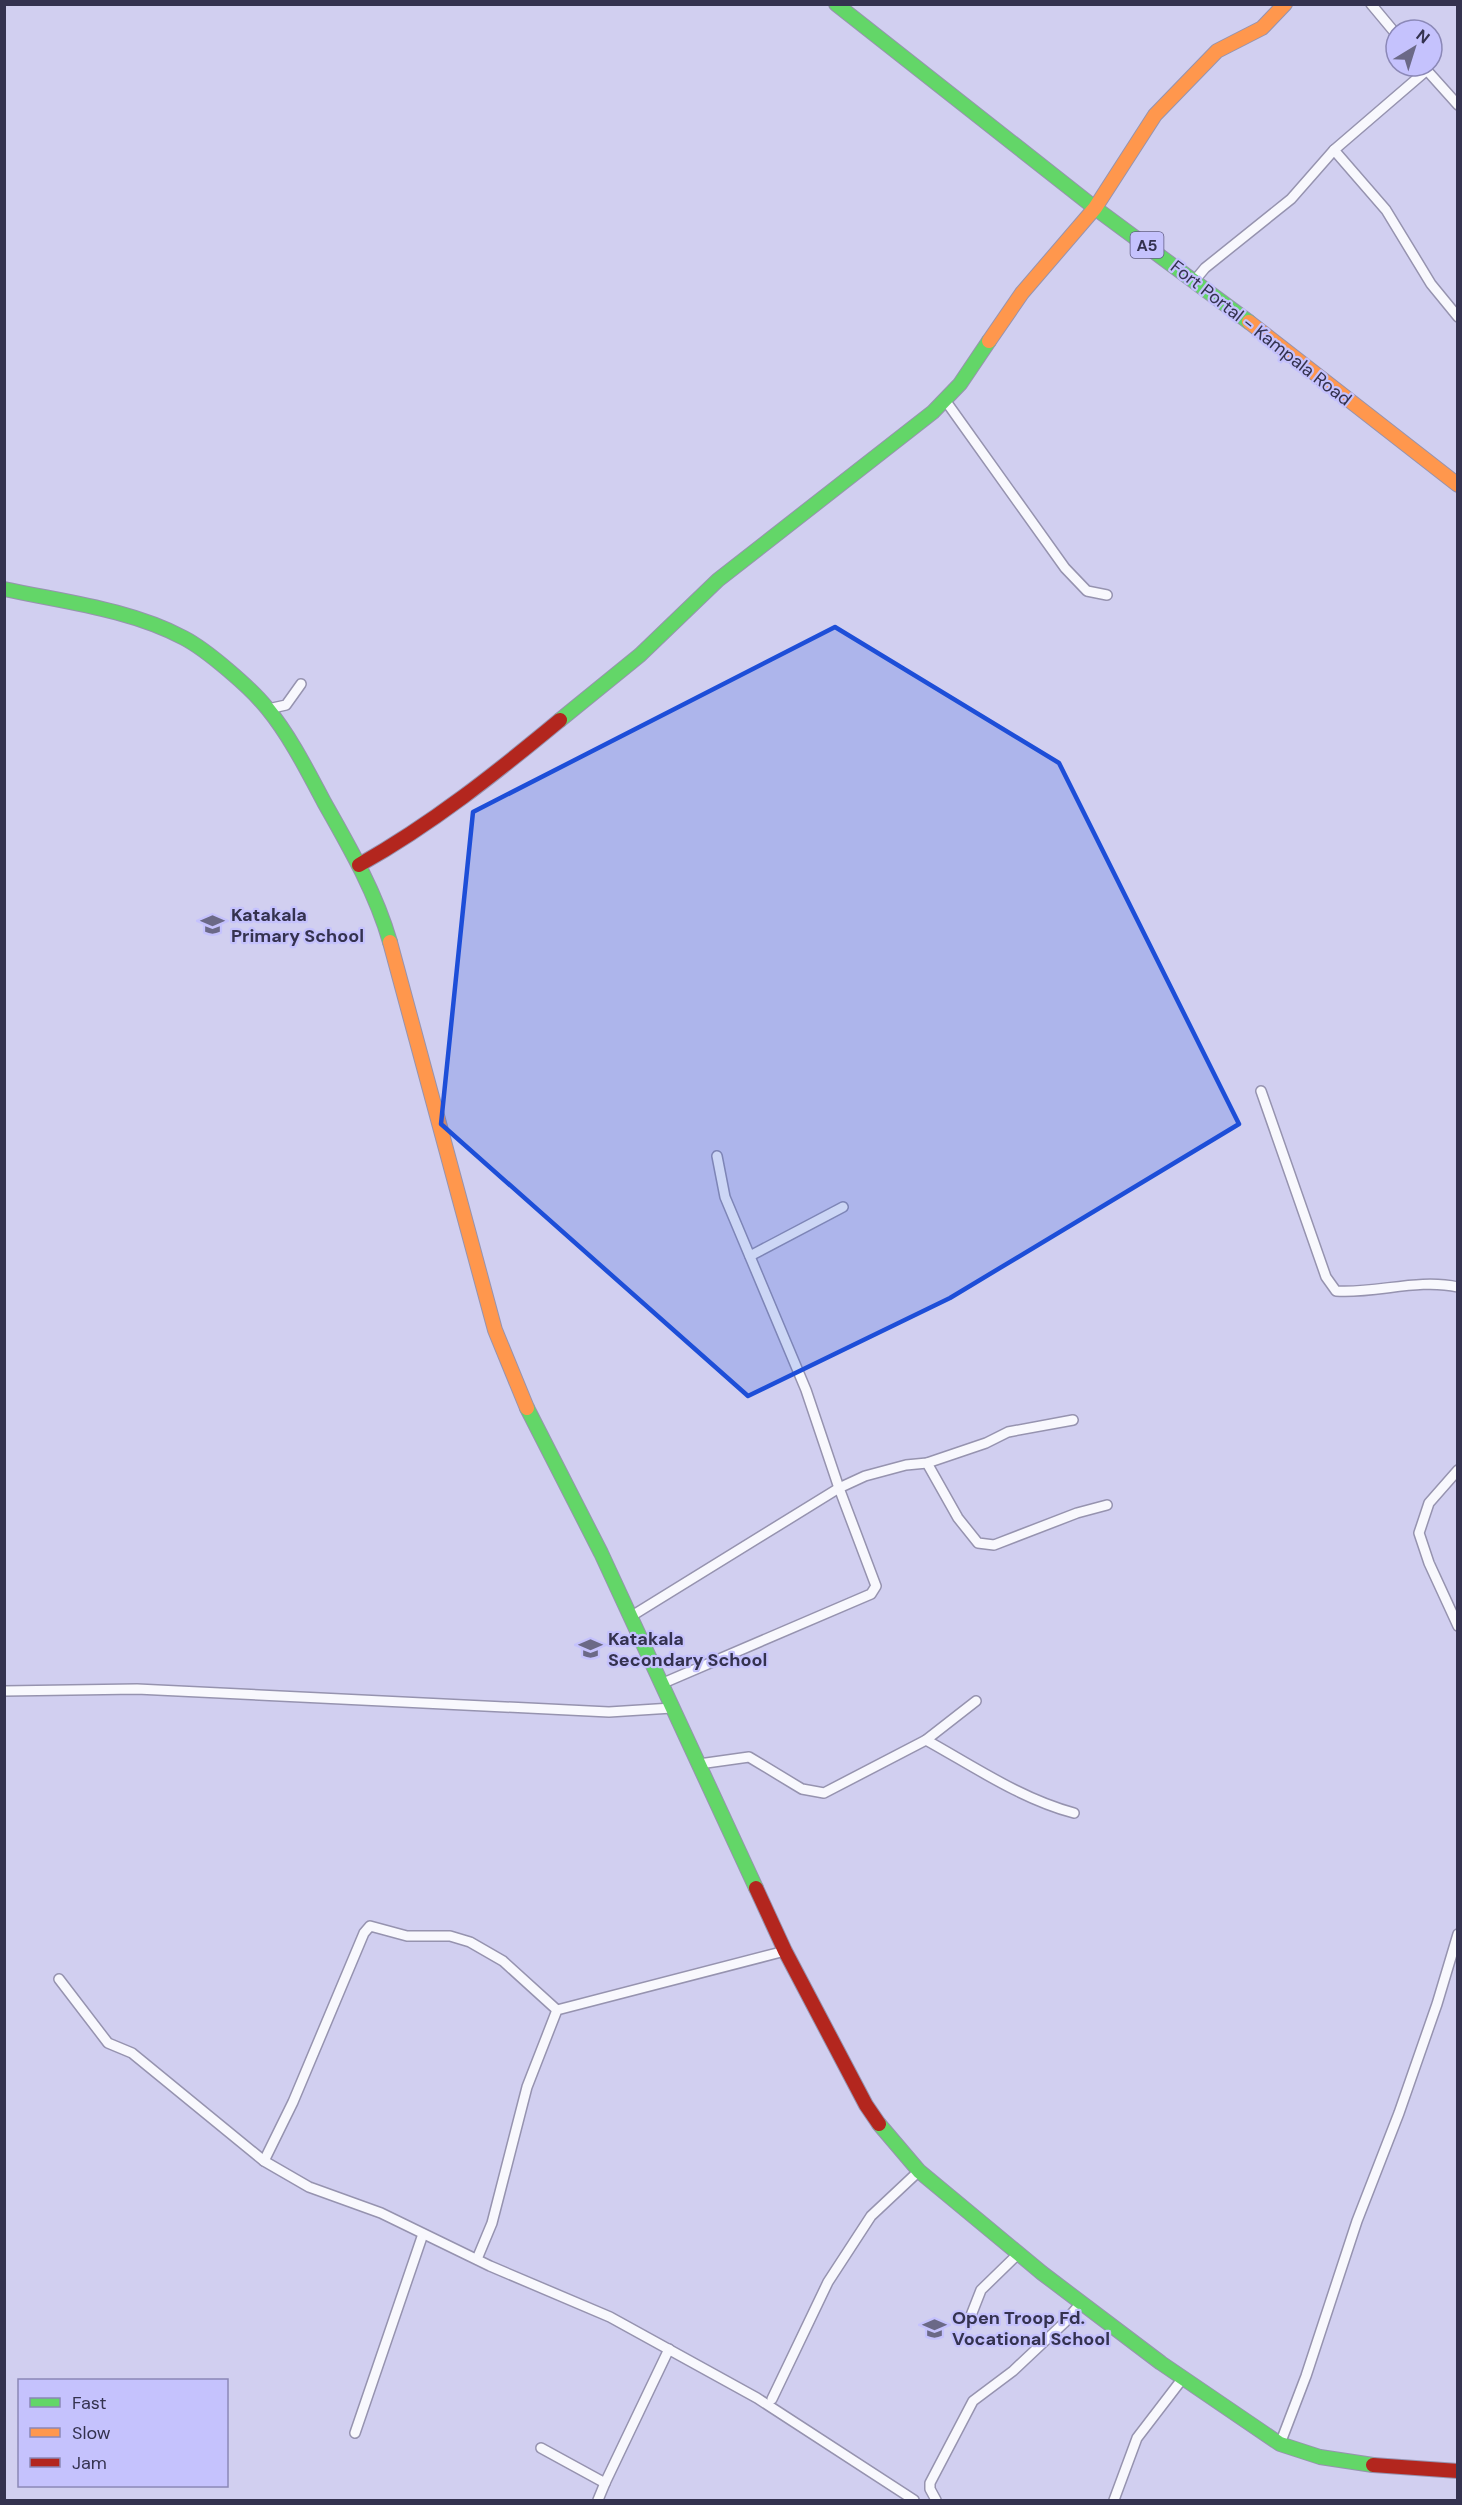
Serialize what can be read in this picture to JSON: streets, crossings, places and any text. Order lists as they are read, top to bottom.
{
  "streets": {
    "street": ["A5", "Fort Portal - Kampala Road"]
  },
  "places": {
    "school or university": ["Katakala Primary School", "Katakala Secondary School", "Open Troop Fd. Vocational School"]
  },
  "legend": ["Fast", "Slow", "Jam"],
  "north": "top right"
}
